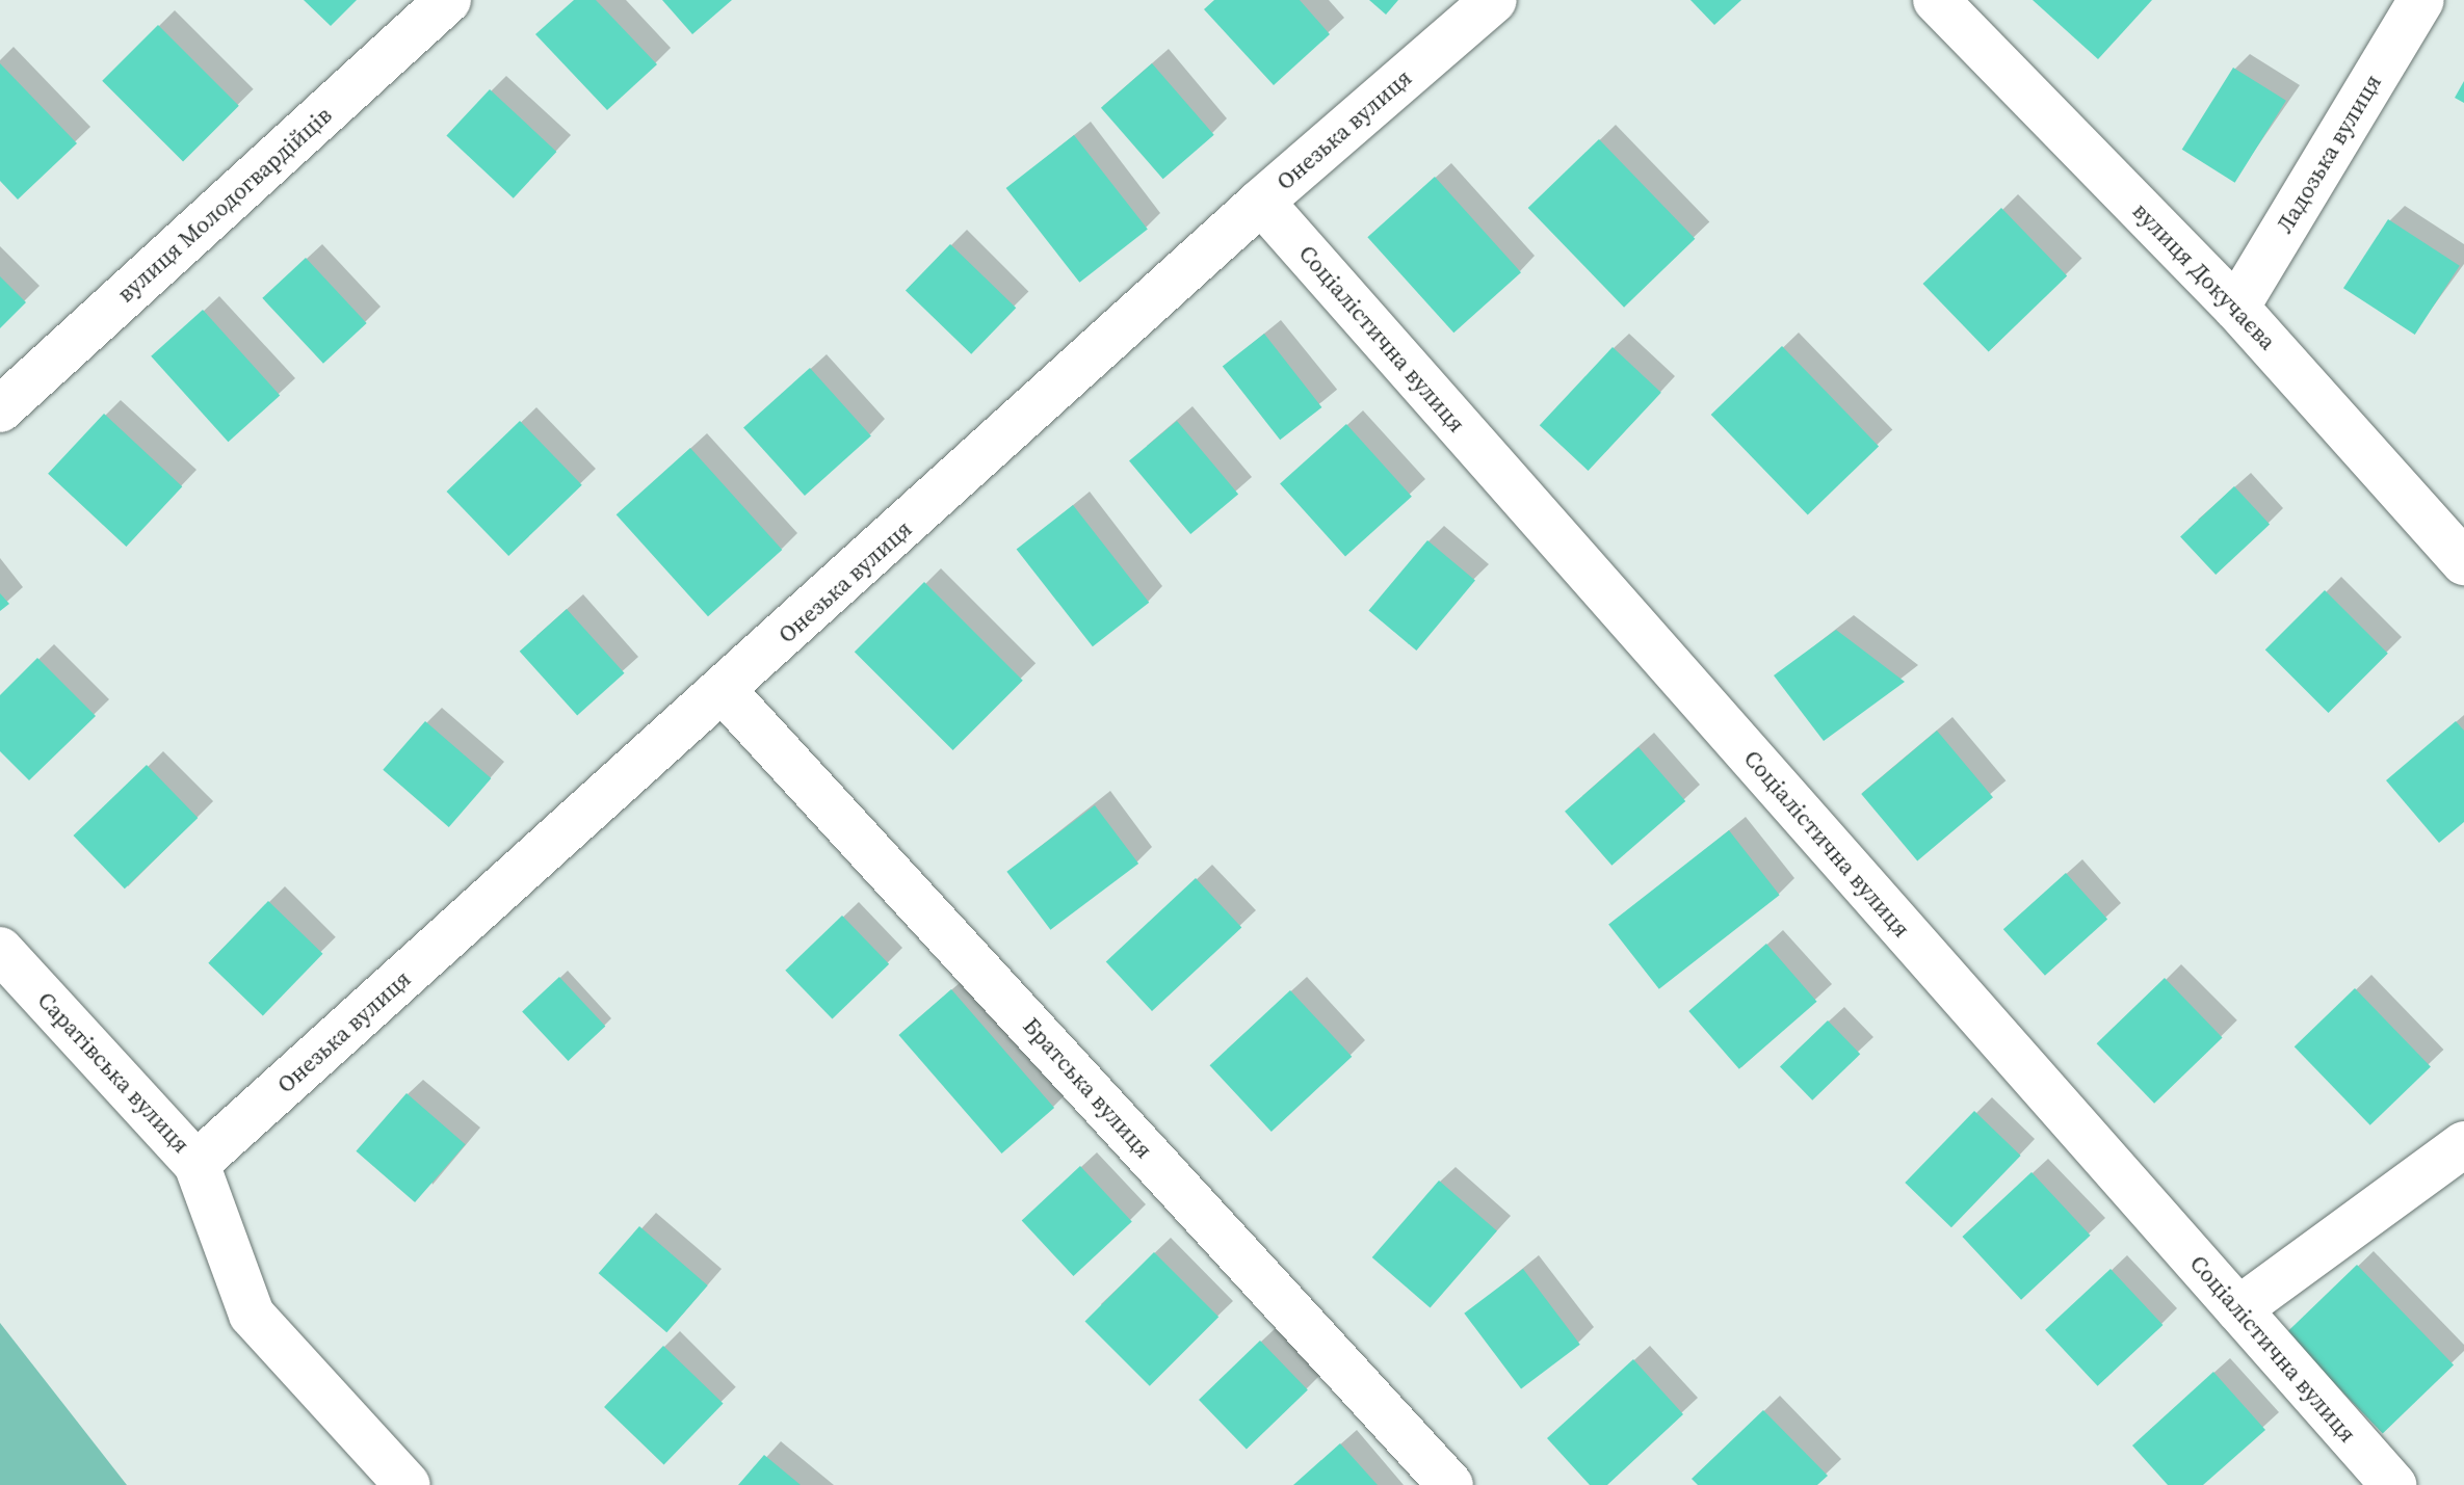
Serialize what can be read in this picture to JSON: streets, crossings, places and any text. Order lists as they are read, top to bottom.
{
  "streets": {
    "street": [
      "Онезька вулиця",
      "Ладозька вулиця",
      "вулиця Молодогвардійців",
      "вулиця Докучаєва",
      "Соціалістична вулиця",
      "Саратівська вулиця",
      "Братська вулиця"
    ]
  },
  "crossings": [
    ["Онезька вулиця", "Соціалістична вулиця"],
    ["Онезька вулиця", "Саратівська вулиця"],
    ["Онезька вулиця", "Братська вулиця"],
    ["Ладозька вулиця", "вулиця Докучаєва"]
  ]
}
